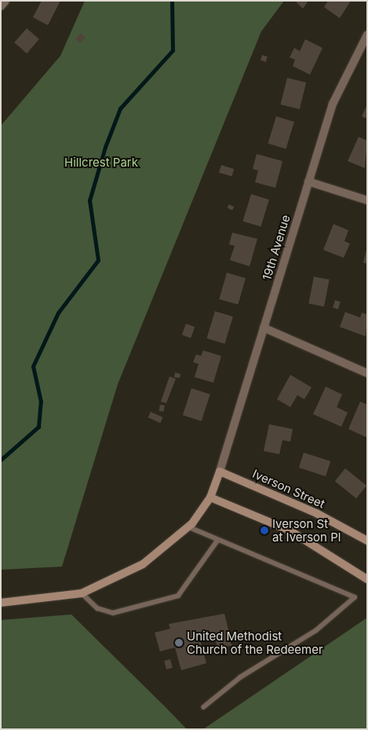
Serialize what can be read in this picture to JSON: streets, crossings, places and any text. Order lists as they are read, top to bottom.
{
  "streets": {
    "main road": ["Iverson Street"],
    "street": ["19th Avenue"]
  },
  "crossings": [
    ["19th Avenue", "Iverson Street"]
  ],
  "parks": ["Hillcrest Park"],
  "places": ["Iverson St at Iverson Pl", "United Methodist Church of the Redeemer"]
}
